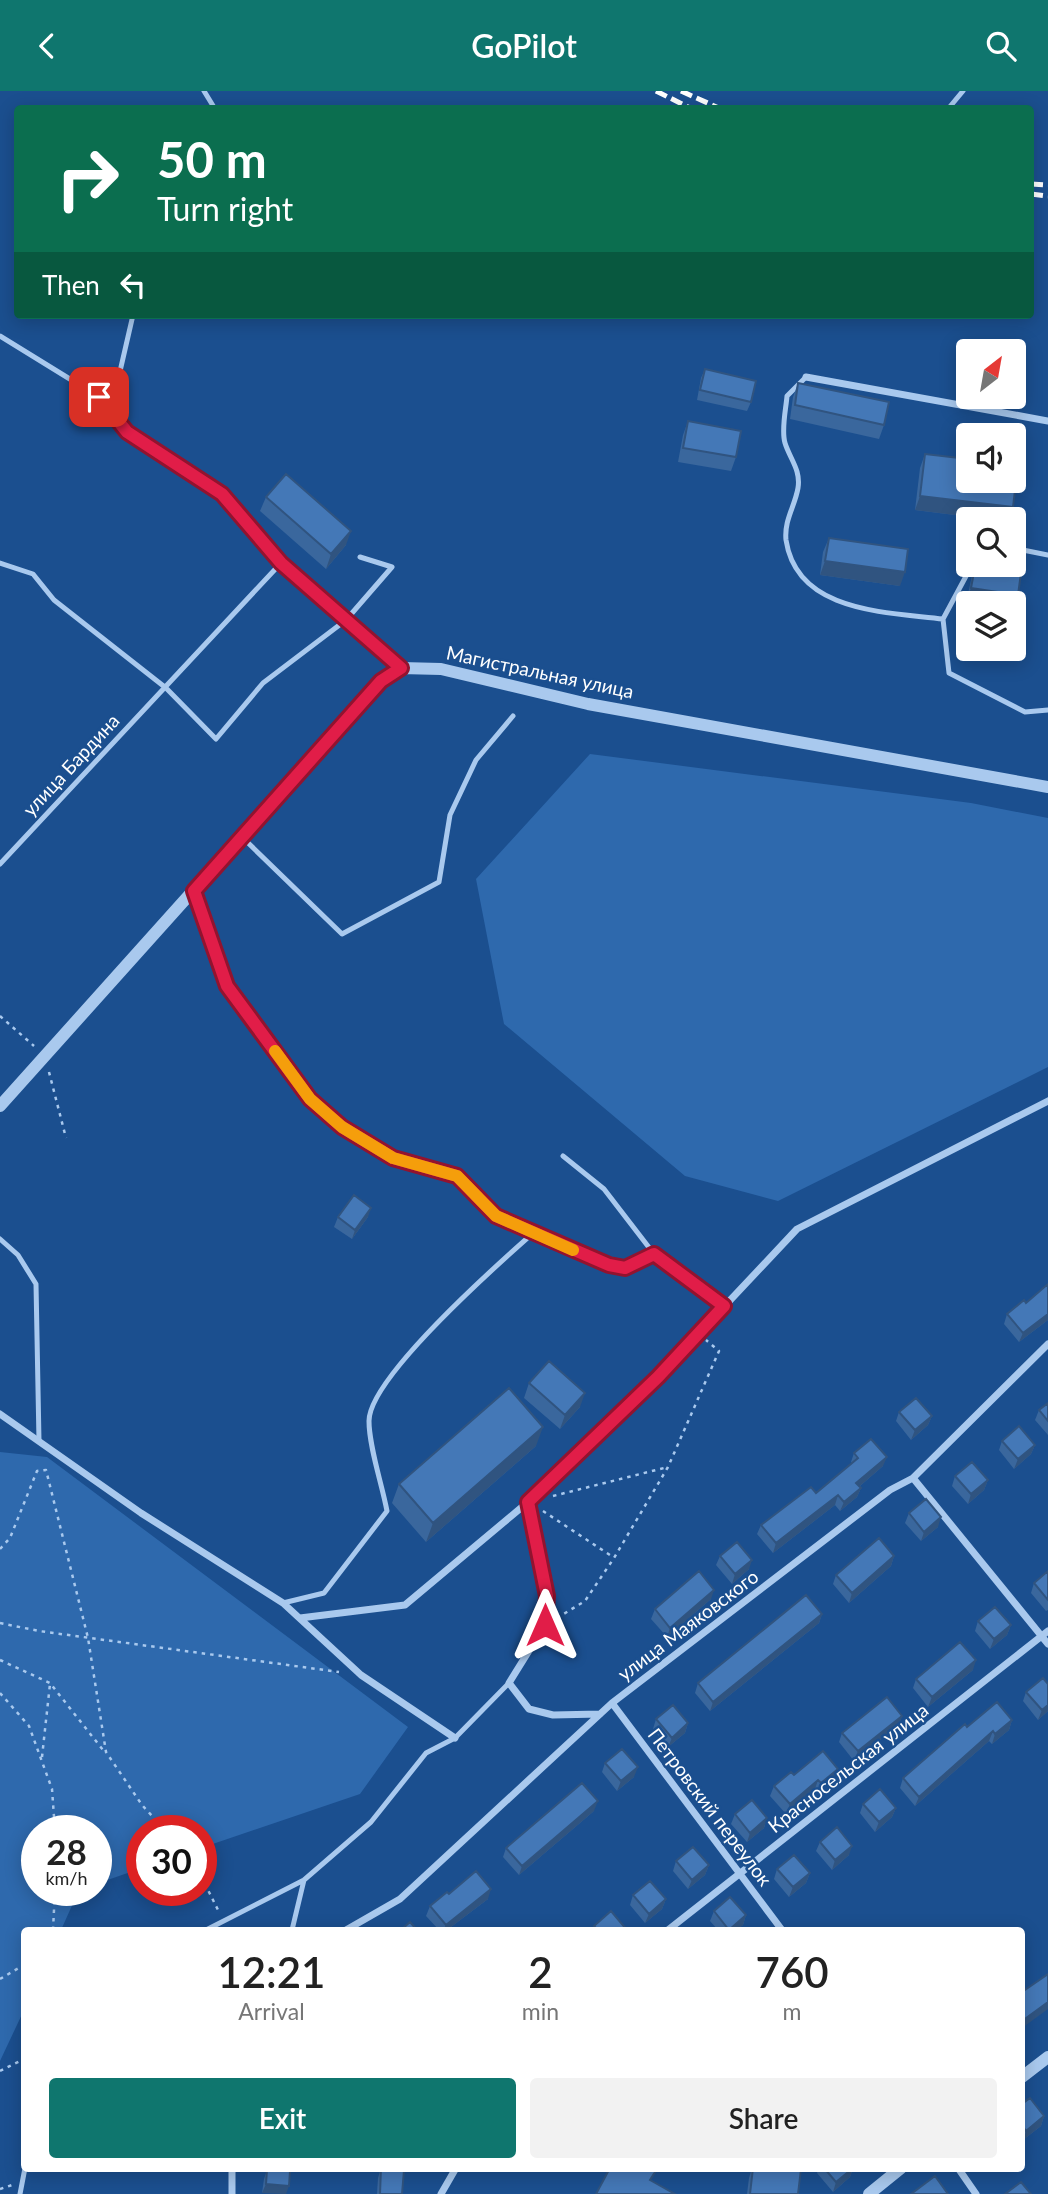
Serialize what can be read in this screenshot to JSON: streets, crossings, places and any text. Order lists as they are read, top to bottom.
{
  "streets": {
    "street": [
      "Магистральная улица",
      "улица Маяковского",
      "Красносельская улица",
      "Петровский переулок"
    ],
    "lane": ["улица Бардина"]
  },
  "crossings": [
    ["улица Маяковского", "Петровский переулок"],
    ["Красносельская улица", "Петровский переулок"]
  ],
  "north": "top right",
  "page": {
    "header": "GoPilot",
    "turn": ["50 m", "Turn right"],
    "then": "Then",
    "speed": "28 km/h",
    "limit": "30",
    "eta": [
      "12:21",
      "Arrival",
      "2",
      "min",
      "760",
      "m"
    ],
    "buttons": ["Exit", "Share"]
  }
}
